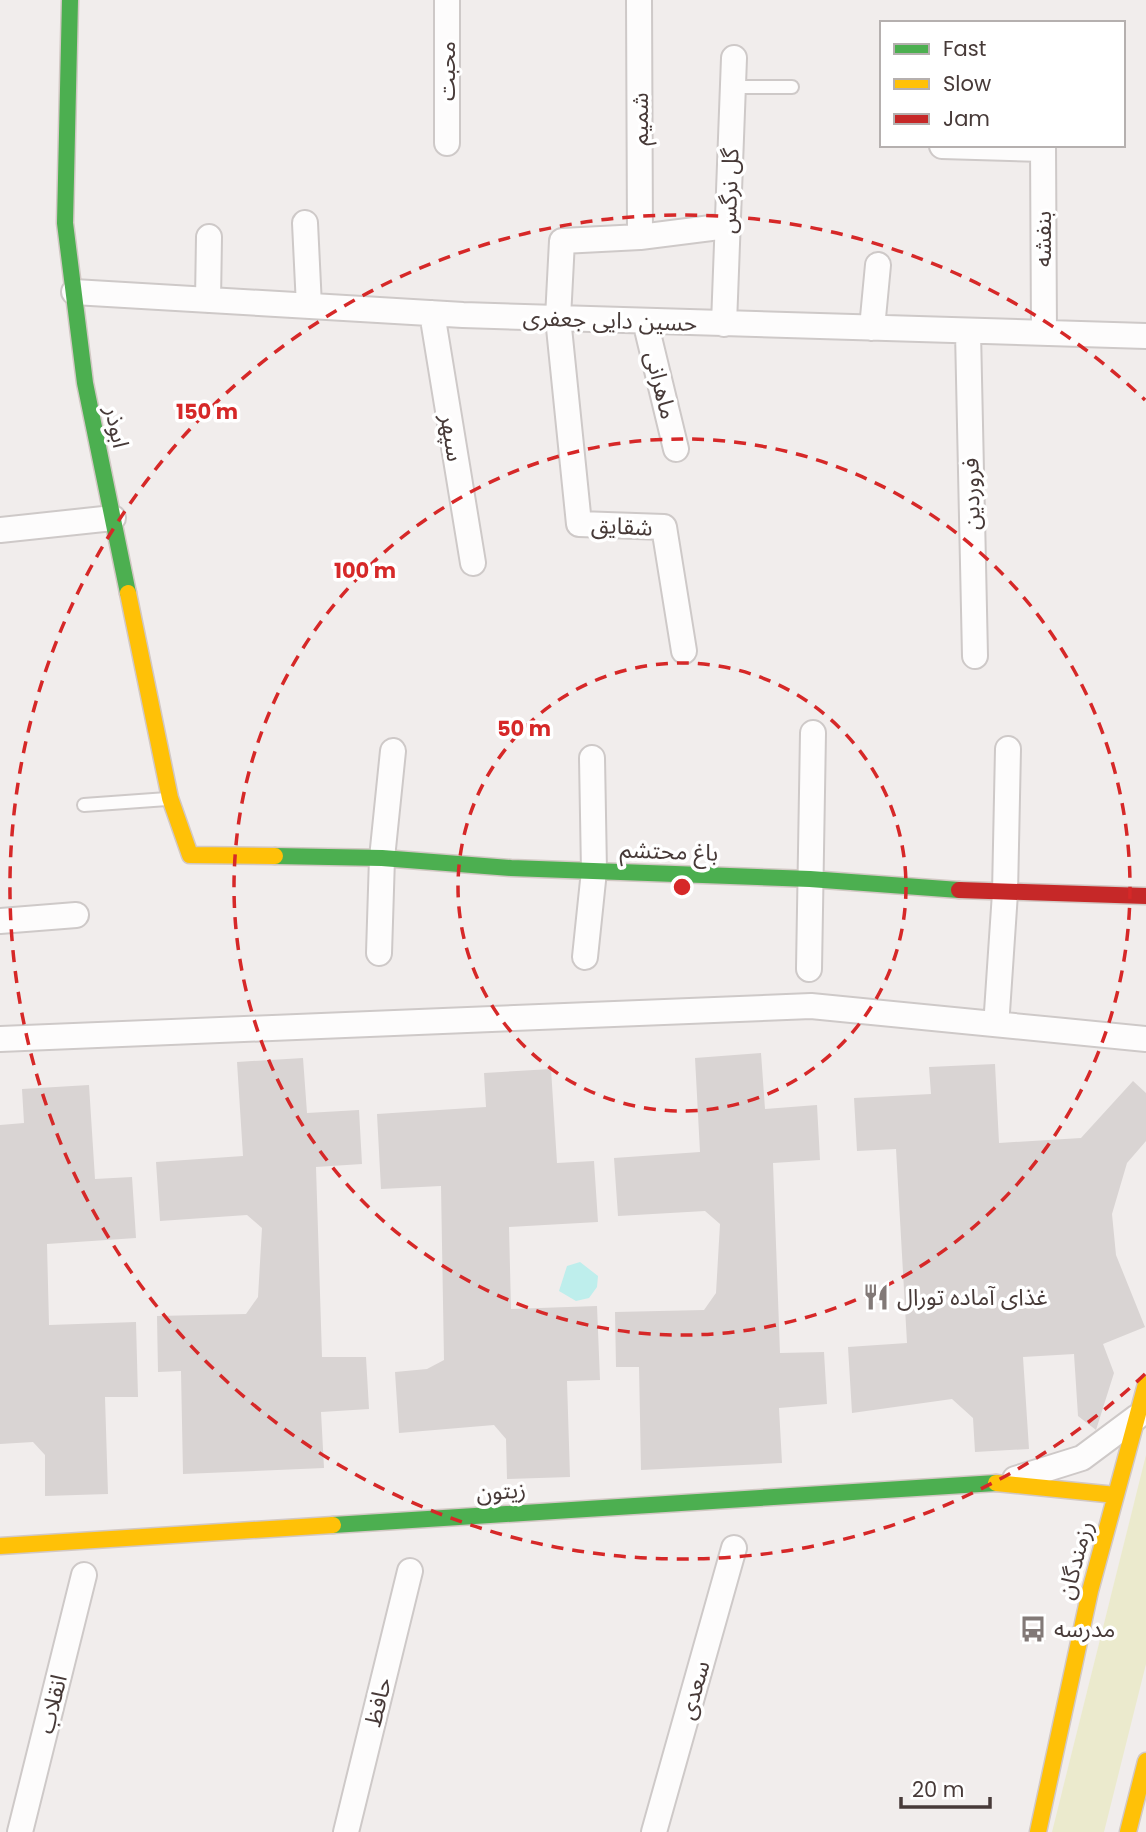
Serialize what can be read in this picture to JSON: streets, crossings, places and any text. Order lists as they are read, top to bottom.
{
  "streets": {
    "street": [
      "محبت",
      "شمیم",
      "گل نرگس",
      "بنفشه",
      "حسین دایی جعفری",
      "ماهرانی",
      "ابوذر",
      "سپهر",
      "فروردین",
      "شقایق",
      "باغ محتشم",
      "زیتون",
      "رزمندگان",
      "سعدی",
      "حافظ",
      "انقلاب"
    ]
  },
  "crossings": [
    ["گل نرگس", "حسین دایی جعفری"],
    ["بنفشه", "حسین دایی جعفری"],
    ["حسین دایی جعفری", "ماهرانی"],
    ["حسین دایی جعفری", "ابوذر"],
    ["حسین دایی جعفری", "سپهر"],
    ["حسین دایی جعفری", "فروردین"],
    ["حسین دایی جعفری", "شقایق"],
    ["ابوذر", "باغ محتشم"],
    ["زیتون", "رزمندگان"]
  ],
  "places": {
    "restaurant": ["غذای آماده تورال"],
    "bus stop": ["مدرسه"]
  },
  "legend": ["Fast", "Slow", "Jam"],
  "scale_bar": "20 m",
  "rings": ["150 m", "100 m", "50 m"]
}
